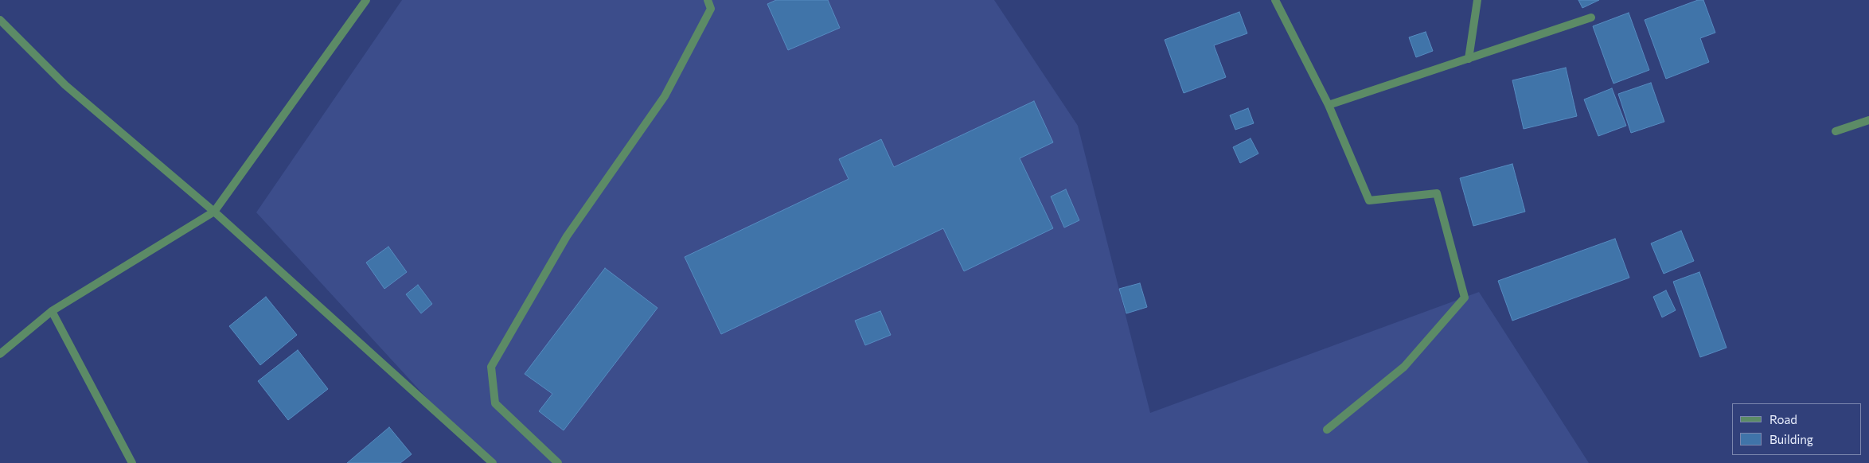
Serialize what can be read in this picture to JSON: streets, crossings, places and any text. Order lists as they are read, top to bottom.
{
  "legend": ["Road", "Building"]
}
